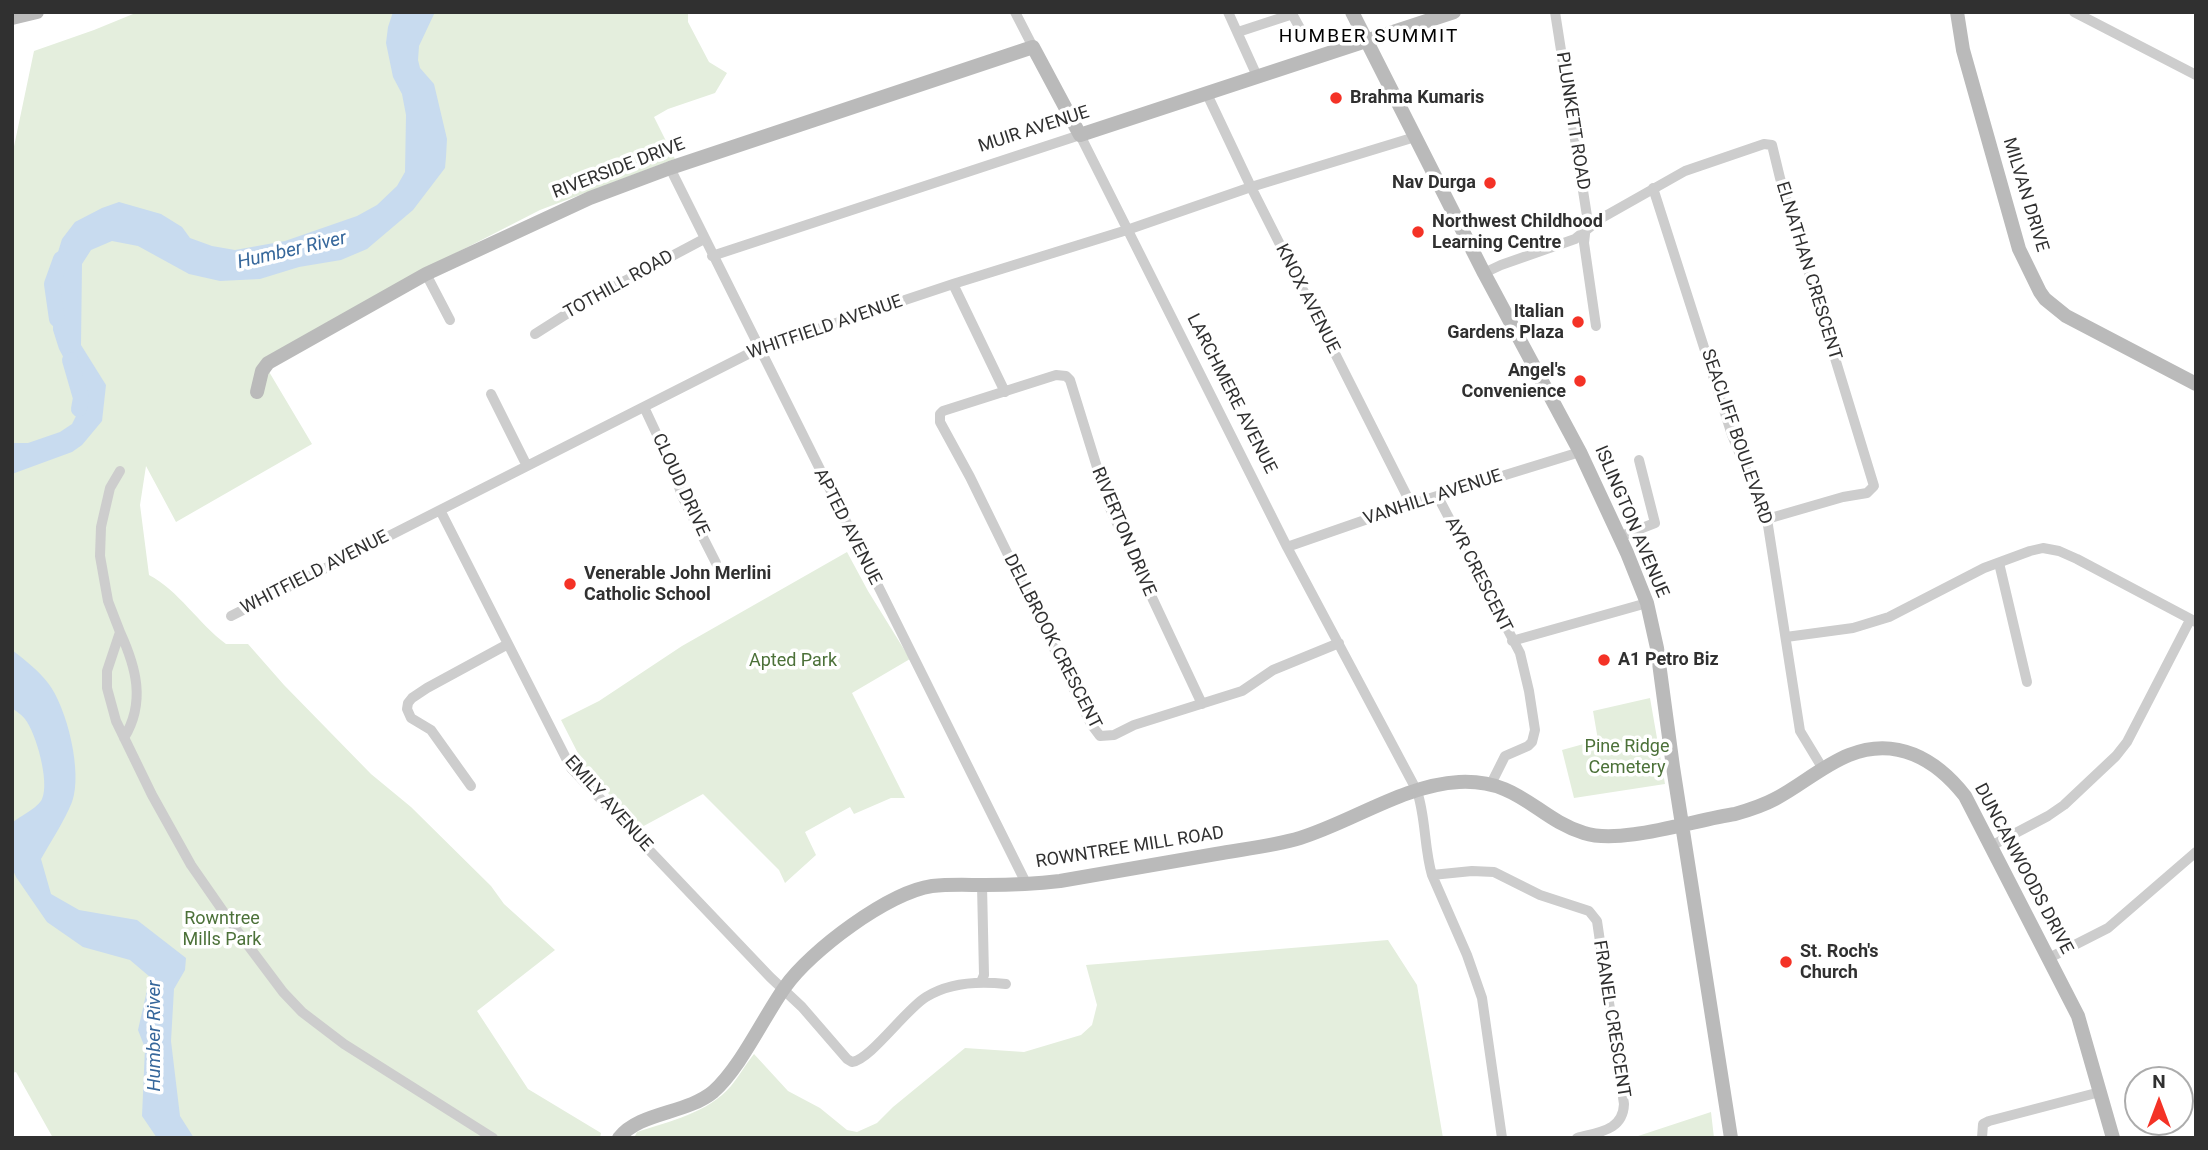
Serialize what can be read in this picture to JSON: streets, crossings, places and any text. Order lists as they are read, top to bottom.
{
  "streets": {
    "street": [
      "PLUNKETT ROAD",
      "MUIR AVENUE",
      "RIVERSIDE DRIVE",
      "MILVAN DRIVE",
      "ELNATHAN CRESCENT",
      "TOTHILL ROAD",
      "KNOX AVENUE",
      "WHITFIELD AVENUE",
      "LARCHMERE AVENUE",
      "SEACLIFF BOULEVARD",
      "CLOUD DRIVE",
      "VANHILL AVENUE",
      "ISLINGTON AVENUE",
      "APTED AVENUE",
      "RIVERTON DRIVE",
      "AYR CRESCENT",
      "DELLBROOK CRESCENT",
      "EMILY AVENUE",
      "ROWNTREE MILL ROAD",
      "DUNCANWOODS DRIVE",
      "FRANEL CRESCENT"
    ]
  },
  "crossings": [
    ["PLUNKETT ROAD", "ELNATHAN CRESCENT"],
    ["MUIR AVENUE", "KNOX AVENUE"],
    ["MUIR AVENUE", "LARCHMERE AVENUE"],
    ["MUIR AVENUE", "ISLINGTON AVENUE"],
    ["MUIR AVENUE", "APTED AVENUE"],
    ["RIVERSIDE DRIVE", "LARCHMERE AVENUE"],
    ["RIVERSIDE DRIVE", "APTED AVENUE"],
    ["ELNATHAN CRESCENT", "SEACLIFF BOULEVARD"],
    ["ELNATHAN CRESCENT", "ISLINGTON AVENUE"],
    ["TOTHILL ROAD", "APTED AVENUE"],
    ["KNOX AVENUE", "WHITFIELD AVENUE"],
    ["KNOX AVENUE", "VANHILL AVENUE"],
    ["WHITFIELD AVENUE", "LARCHMERE AVENUE"],
    ["WHITFIELD AVENUE", "CLOUD DRIVE"],
    ["WHITFIELD AVENUE", "ISLINGTON AVENUE"],
    ["WHITFIELD AVENUE", "APTED AVENUE"],
    ["WHITFIELD AVENUE", "EMILY AVENUE"],
    ["LARCHMERE AVENUE", "VANHILL AVENUE"],
    ["LARCHMERE AVENUE", "DELLBROOK CRESCENT"],
    ["LARCHMERE AVENUE", "ROWNTREE MILL ROAD"],
    ["LARCHMERE AVENUE", "FRANEL CRESCENT"],
    ["SEACLIFF BOULEVARD", "DUNCANWOODS DRIVE"],
    ["VANHILL AVENUE", "ISLINGTON AVENUE"],
    ["VANHILL AVENUE", "AYR CRESCENT"],
    ["ISLINGTON AVENUE", "AYR CRESCENT"],
    ["ISLINGTON AVENUE", "ROWNTREE MILL ROAD"],
    ["ISLINGTON AVENUE", "DUNCANWOODS DRIVE"],
    ["APTED AVENUE", "ROWNTREE MILL ROAD"],
    ["RIVERTON DRIVE", "DELLBROOK CRESCENT"],
    ["EMILY AVENUE", "ROWNTREE MILL ROAD"],
    ["ROWNTREE MILL ROAD", "DUNCANWOODS DRIVE"]
  ],
  "districts": ["HUMBER SUMMIT"],
  "water": ["Humber River"],
  "parks": ["Apted Park", "Pine Ridge Cemetery", "Rowntree Mills Park"],
  "places": [
    "Brahma Kumaris",
    "Nav Durga",
    "Northwest Childhood Learning Centre",
    "Italian Gardens Plaza",
    "Angel's Convenience",
    "Venerable John Merlini Catholic School",
    "A1 Petro Biz",
    "St. Roch's Church"
  ],
  "north": "top"
}
